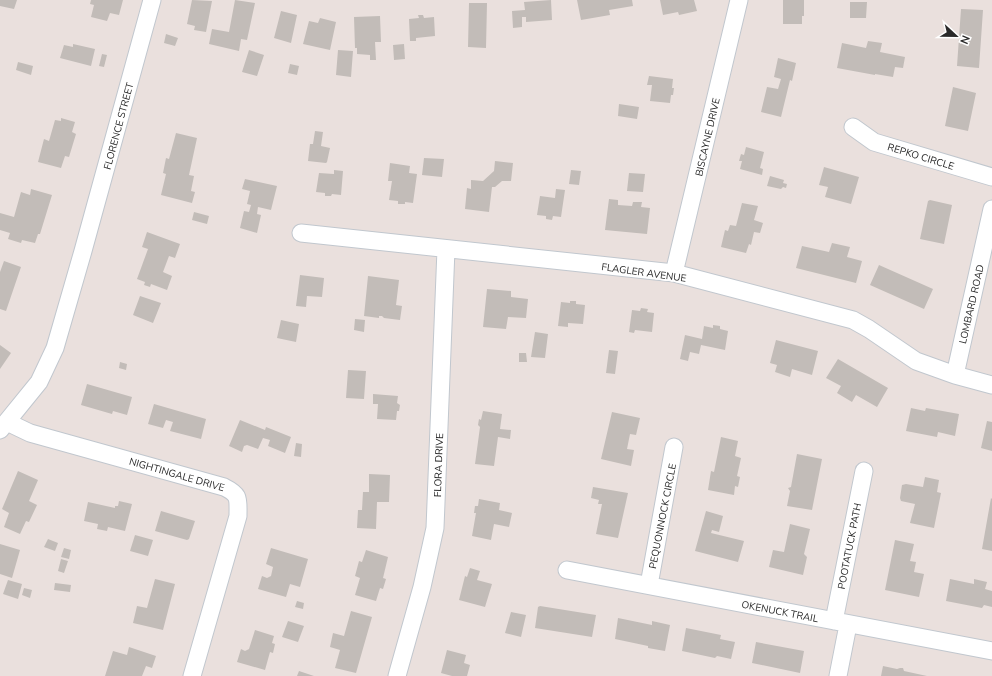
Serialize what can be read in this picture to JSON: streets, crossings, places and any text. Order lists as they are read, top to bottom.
{
  "streets": {
    "street": [
      "FLORENCE STREET",
      "BISCAYNE DRIVE",
      "REPKO CIRCLE",
      "FLAGLER AVENUE",
      "LOMBARD ROAD",
      "FLORA DRIVE",
      "NIGHTINGALE DRIVE",
      "PEQUONNOCK CIRCLE",
      "POOTATUCK PATH",
      "OKENUCK TRAIL"
    ]
  },
  "crossings": [
    ["FLORENCE STREET", "NIGHTINGALE DRIVE"],
    ["BISCAYNE DRIVE", "FLAGLER AVENUE"],
    ["FLAGLER AVENUE", "LOMBARD ROAD"],
    ["FLAGLER AVENUE", "FLORA DRIVE"],
    ["PEQUONNOCK CIRCLE", "OKENUCK TRAIL"],
    ["POOTATUCK PATH", "OKENUCK TRAIL"]
  ],
  "north": "right"
}
